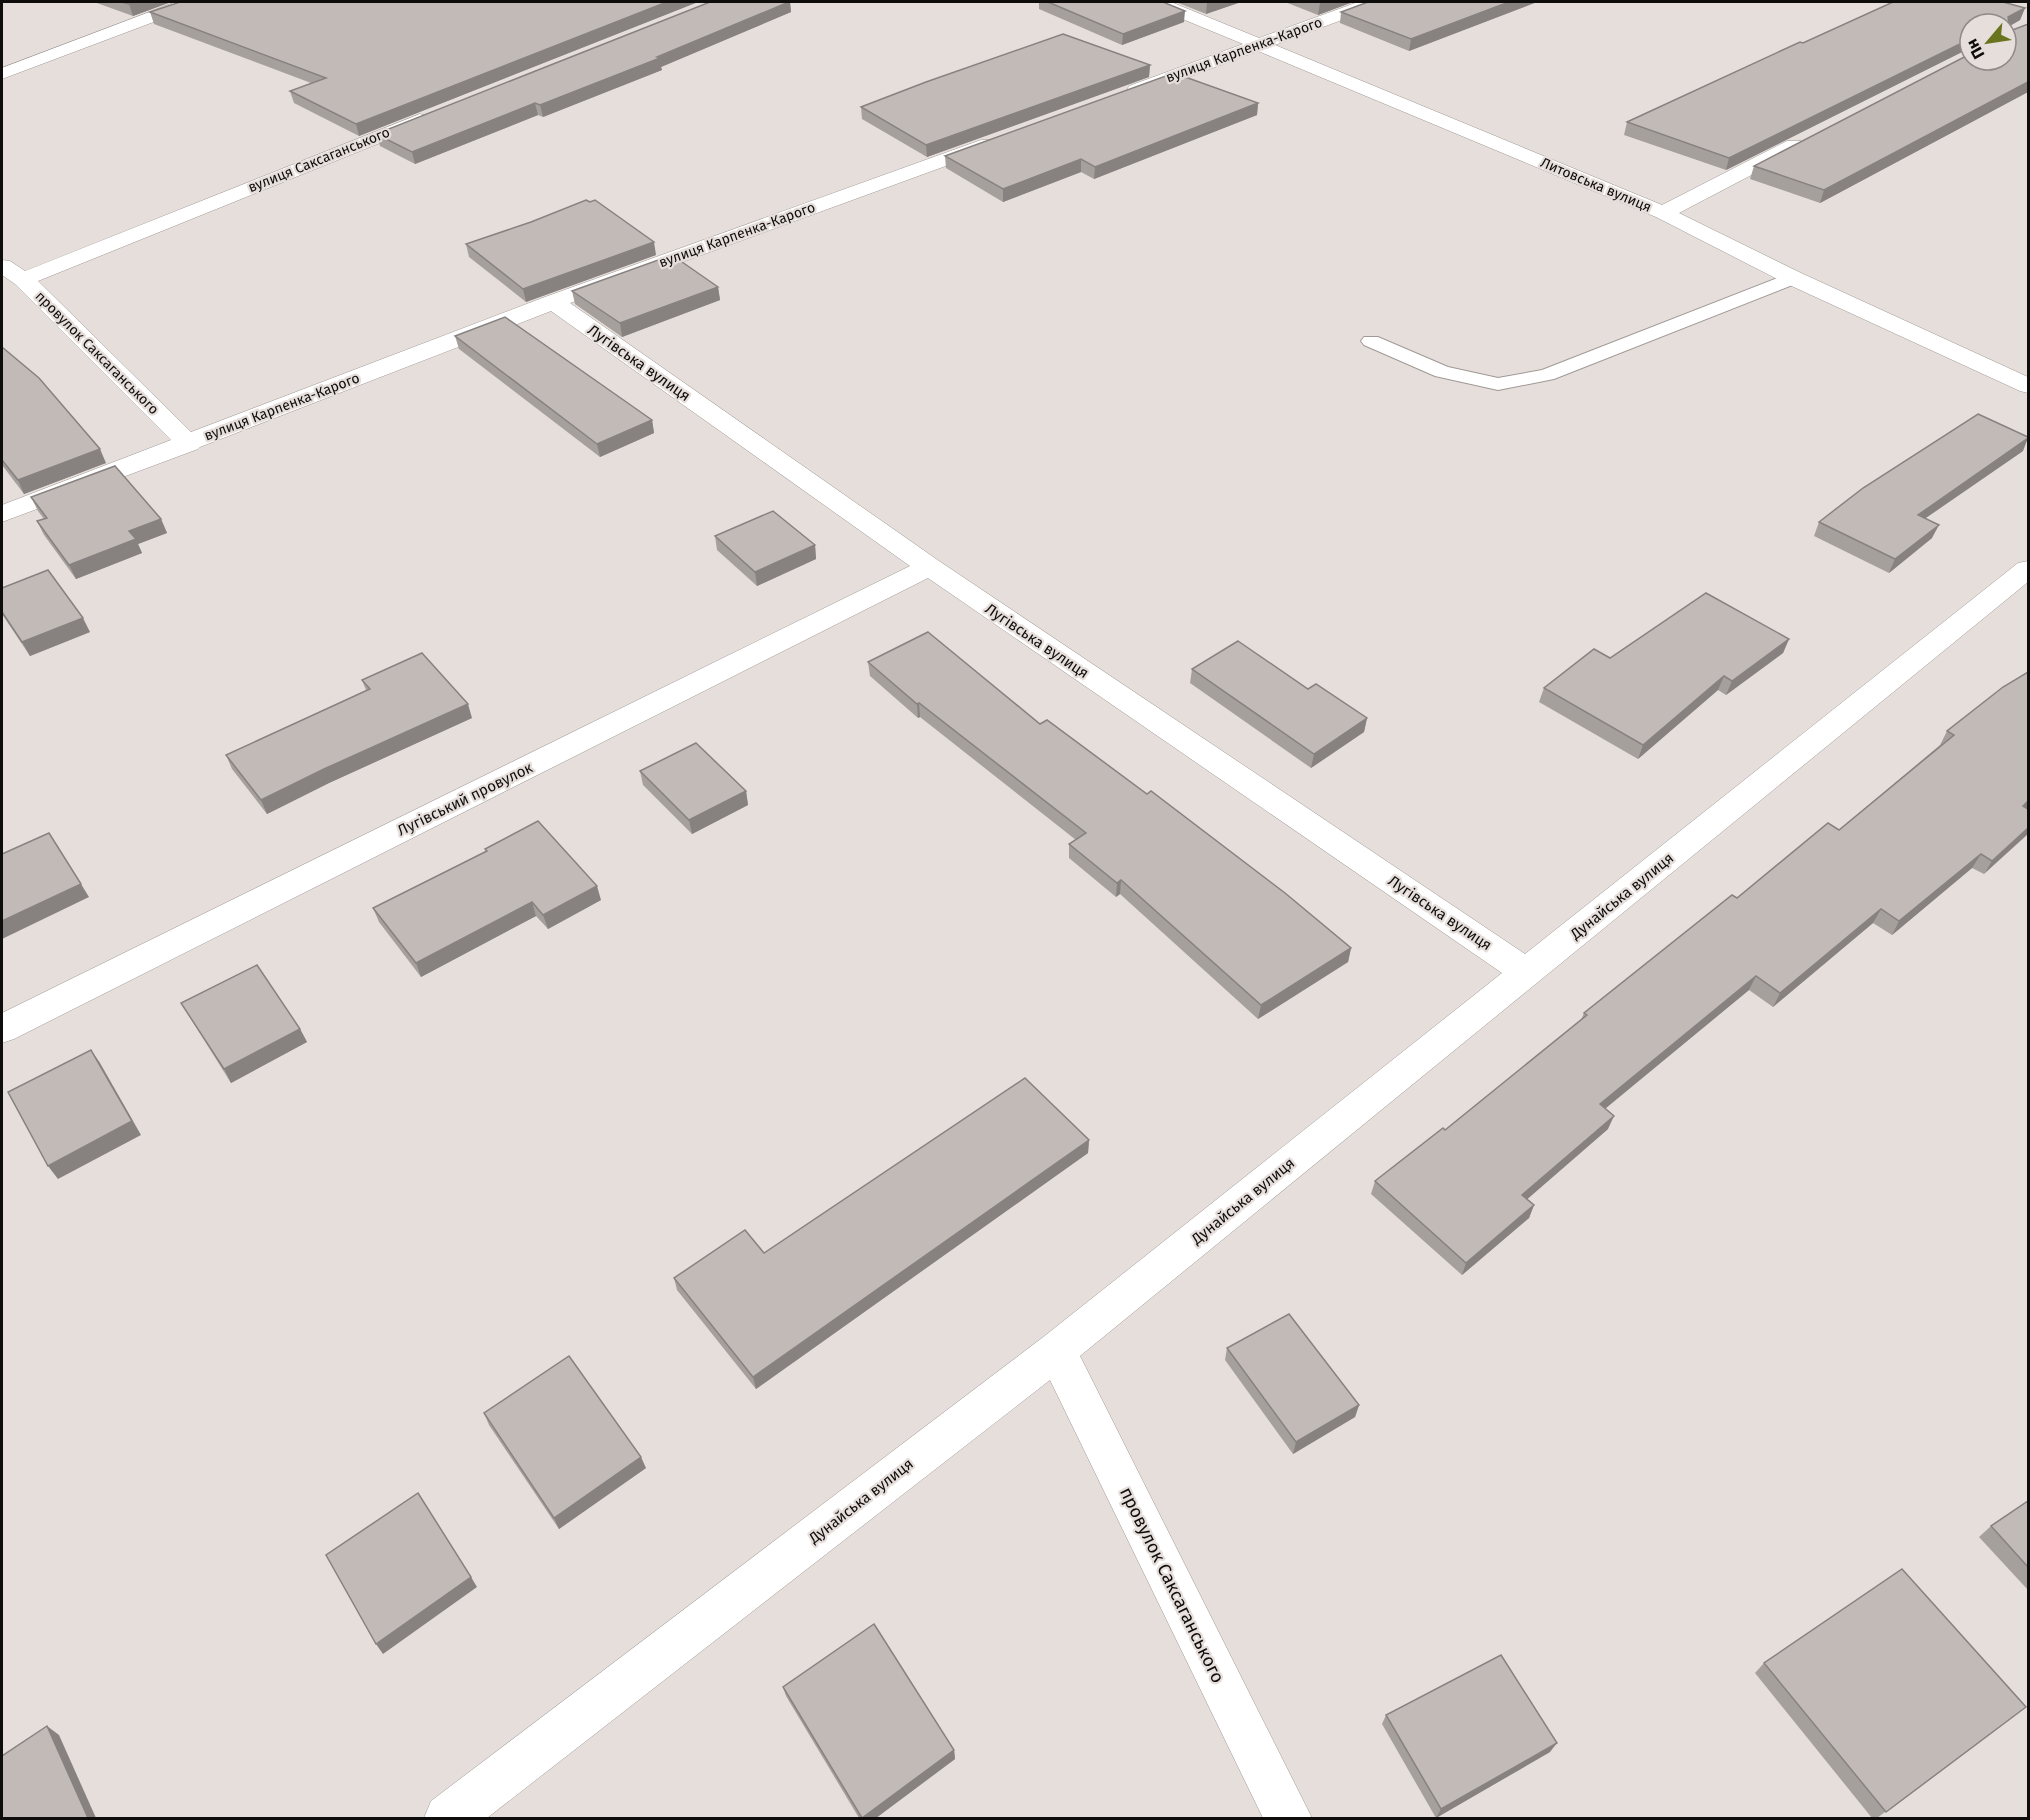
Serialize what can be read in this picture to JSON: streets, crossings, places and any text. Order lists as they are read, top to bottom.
{
  "streets": {
    "street": [
      "вулиця Карпенка-Карого",
      "вулиця Саксаганського",
      "Литовська вулиця",
      "провулок Саксаганського",
      "Лугівська вулиця",
      "Лугівський провулок",
      "Дунайська вулиця"
    ]
  },
  "crossings": [
    ["вулиця Карпенка-Карого", "Литовська вулиця"],
    ["вулиця Карпенка-Карого", "провулок Саксаганського"],
    ["вулиця Карпенка-Карого", "Лугівська вулиця"],
    ["вулиця Саксаганського", "провулок Саксаганського"],
    ["провулок Саксаганського", "Дунайська вулиця"],
    ["Лугівська вулиця", "Лугівський провулок"],
    ["Лугівська вулиця", "Дунайська вулиця"]
  ],
  "north": "bottom left"
}
